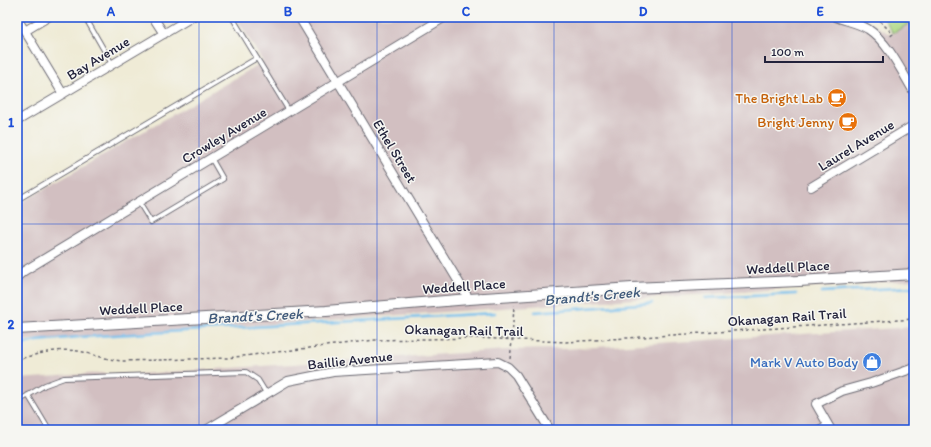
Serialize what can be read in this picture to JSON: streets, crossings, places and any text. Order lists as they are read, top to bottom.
{
  "streets": {
    "street": [
      "Bay Avenue",
      "Crowley Avenue",
      "Laurel Avenue",
      "Ethel Street",
      "Weddell Place",
      "Baillie Avenue"
    ],
    "path": ["Okanagan Rail Trail"]
  },
  "crossings": [
    ["Crowley Avenue", "Ethel Street"],
    ["Ethel Street", "Weddell Place"]
  ],
  "water": ["Brandt's Creek"],
  "places": {
    "cafe": ["The Bright Lab", "Bright Jenny"],
    "shop": ["Mark V Auto Body"]
  },
  "scale_bar": "100 m",
  "grid": {
    "columns": [
      "A",
      "B",
      "C",
      "D",
      "E"
    ],
    "rows": ["1", "2"]
  }
}
